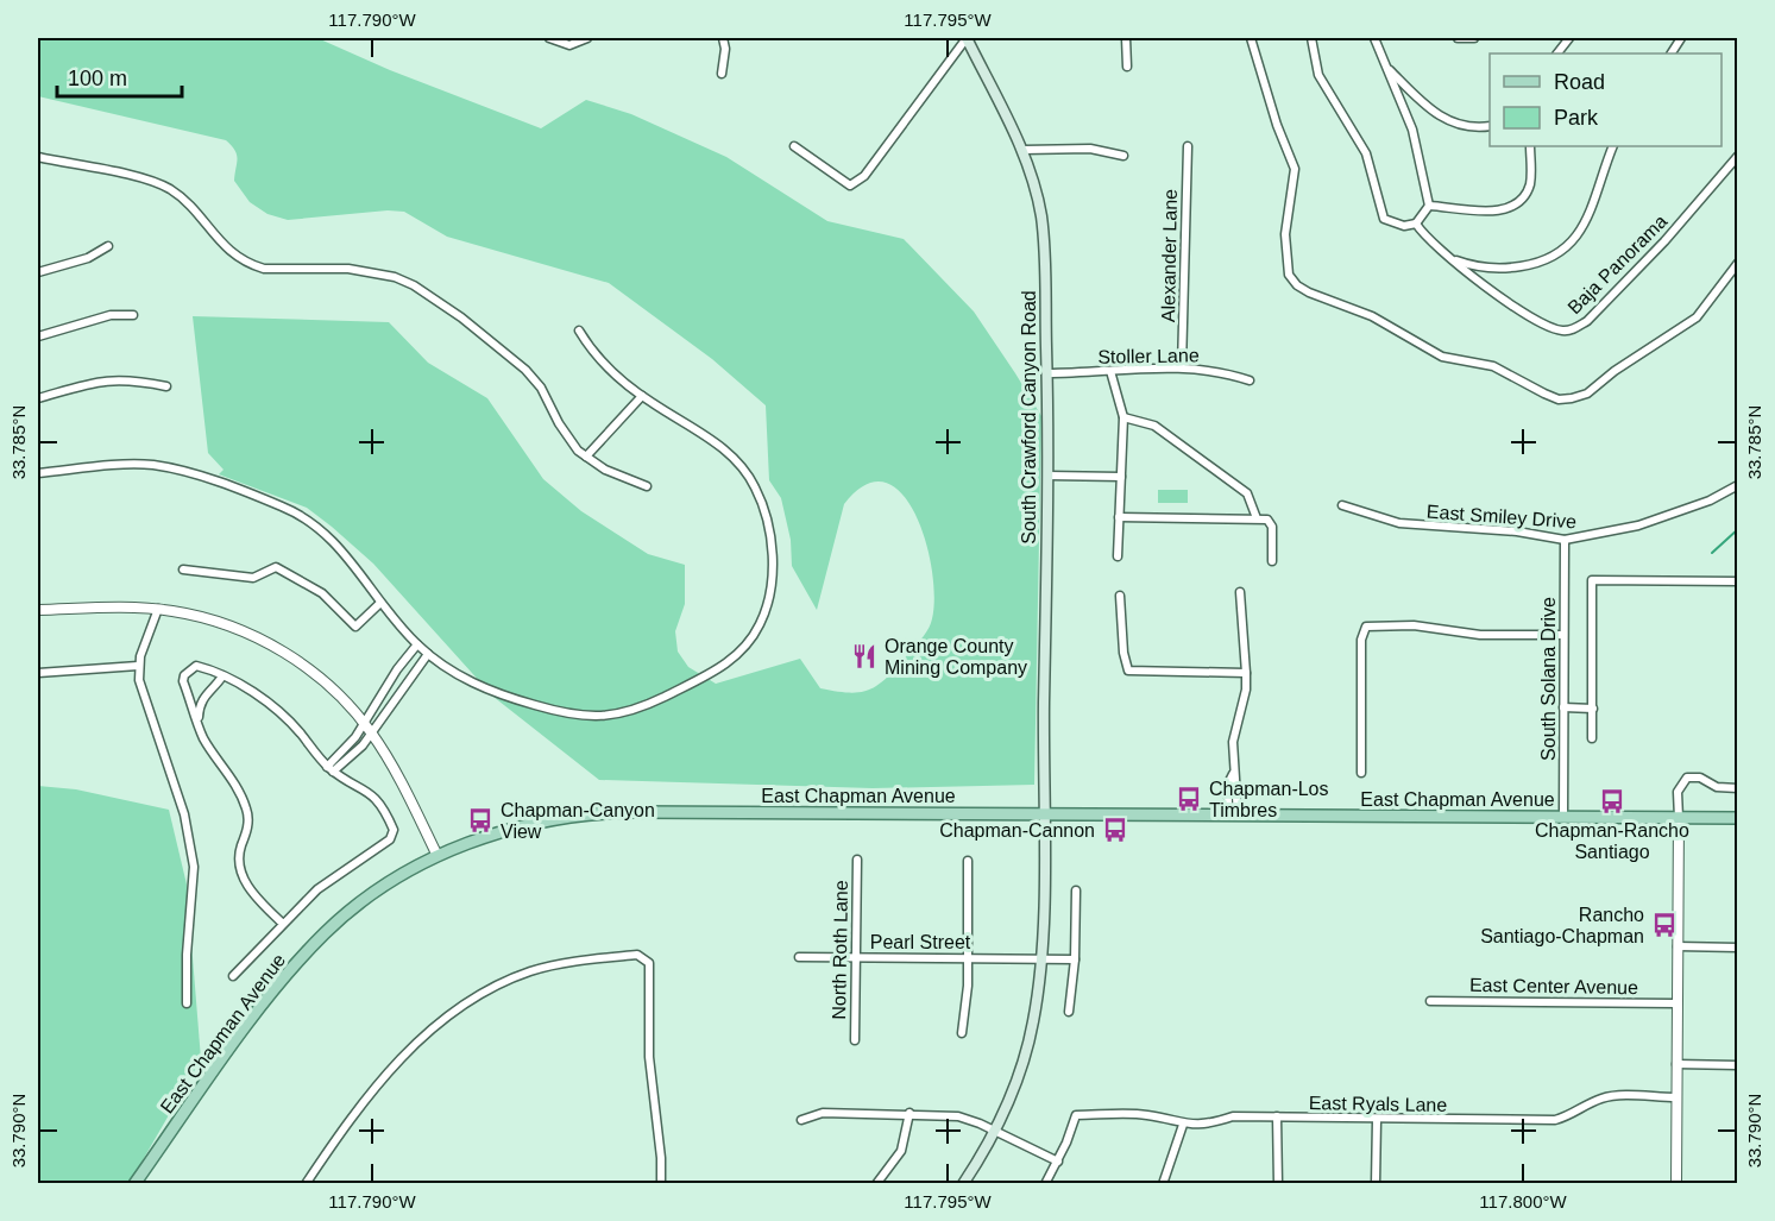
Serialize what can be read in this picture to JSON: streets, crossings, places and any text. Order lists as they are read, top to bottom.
{
  "streets": {
    "main road": ["South Crawford Canyon Road", "East Chapman Avenue"],
    "street": [
      "Alexander Lane",
      "Baja Panorama",
      "Stoller Lane",
      "East Smiley Drive",
      "South Solana Drive",
      "Pearl Street",
      "North Roth Lane",
      "East Center Avenue",
      "East Ryals Lane"
    ]
  },
  "crossings": [
    ["Alexander Lane", "Stoller Lane"],
    ["Stoller Lane", "South Crawford Canyon Road"],
    ["South Crawford Canyon Road", "East Chapman Avenue"],
    ["South Crawford Canyon Road", "Pearl Street"],
    ["East Smiley Drive", "South Solana Drive"],
    ["South Solana Drive", "East Chapman Avenue"],
    ["Pearl Street", "North Roth Lane"]
  ],
  "places": {
    "restaurant": ["Orange County Mining Company"],
    "bus stop": [
      "Chapman-Los Timbres",
      "Chapman-Rancho Santiago",
      "Chapman-Canyon View",
      "Chapman-Cannon",
      "Rancho Santiago-Chapman"
    ]
  },
  "legend": ["Road", "Park"],
  "scale_bar": "100 m",
  "coordinates": [
    "117.790°W",
    "117.795°W",
    "33.785°N",
    "33.790°N",
    "117.800°W"
  ]
}
